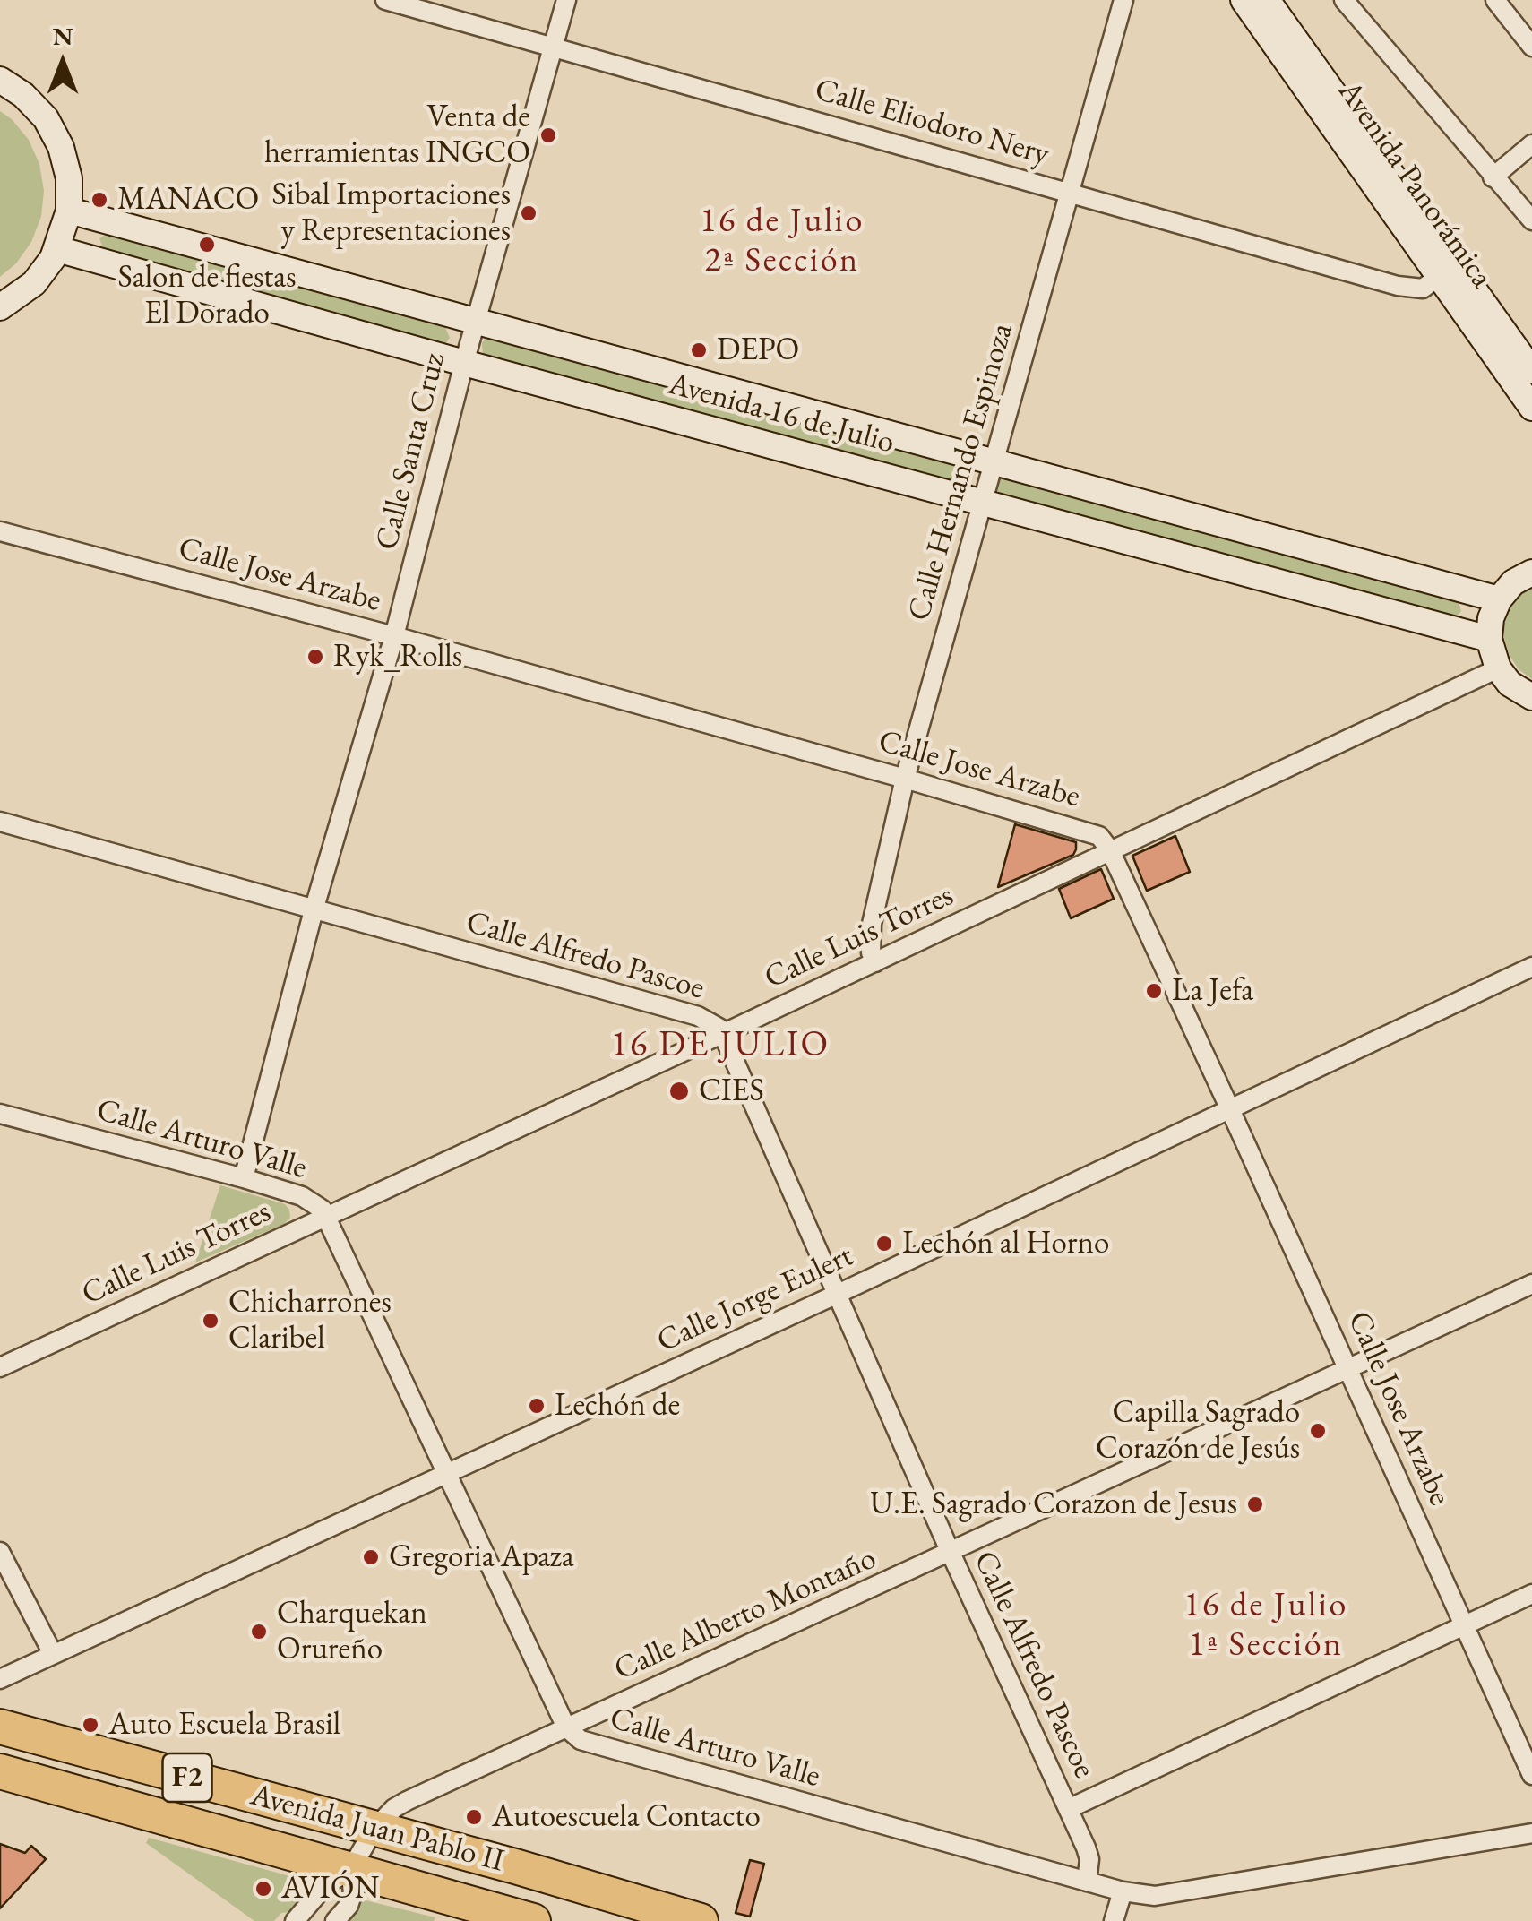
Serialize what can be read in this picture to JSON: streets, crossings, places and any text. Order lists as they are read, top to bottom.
{
  "streets": {
    "highway": ["F2", "Avenida Juan Pablo II"],
    "street": [
      "Calle Eliodoro Nery",
      "Avenida Panorámica",
      "Avenida 16 de Julio",
      "Calle Santa Cruz",
      "Calle Hernando Espinoza",
      "Calle Jose Arzabe",
      "Calle Luis Torres",
      "Calle Alfredo Pascoe",
      "Calle Arturo Valle",
      "Calle Jorge Eulert",
      "Calle Alberto Montaño"
    ]
  },
  "crossings": [
    ["Calle Eliodoro Nery", "Avenida Panorámica"],
    ["Calle Eliodoro Nery", "Calle Santa Cruz"],
    ["Calle Eliodoro Nery", "Calle Hernando Espinoza"],
    ["Avenida 16 de Julio", "Calle Santa Cruz"],
    ["Avenida 16 de Julio", "Calle Hernando Espinoza"],
    ["Calle Santa Cruz", "Calle Jose Arzabe"],
    ["Calle Santa Cruz", "Calle Alfredo Pascoe"],
    ["Calle Santa Cruz", "Calle Arturo Valle"],
    ["Calle Hernando Espinoza", "Calle Jose Arzabe"],
    ["Calle Hernando Espinoza", "Calle Luis Torres"],
    ["Calle Jose Arzabe", "Calle Luis Torres"],
    ["Calle Jose Arzabe", "Calle Jorge Eulert"],
    ["Calle Jose Arzabe", "Calle Alberto Montaño"],
    ["Calle Luis Torres", "Calle Alfredo Pascoe"],
    ["Calle Luis Torres", "Calle Arturo Valle"],
    ["Calle Alfredo Pascoe", "Calle Arturo Valle"],
    ["Calle Alfredo Pascoe", "Calle Jorge Eulert"],
    ["Calle Alfredo Pascoe", "Calle Alberto Montaño"],
    ["Calle Arturo Valle", "Calle Jorge Eulert"],
    ["Calle Arturo Valle", "Calle Alberto Montaño"],
    ["Calle Alberto Montaño", "Avenida Juan Pablo II"]
  ],
  "districts": ["16 de Julio 2ª Sección", "16 DE JULIO", "16 de Julio 1ª Sección"],
  "places": [
    "Venta de herramientas INGCO",
    "MANACO",
    "Sibal Importaciones y Representaciones",
    "Salon de fiestas El Dorado",
    "DEPO",
    "Ryk_Rolls",
    "La Jefa",
    "CIES",
    "Lechón al Horno",
    "Chicharrones Claribel",
    "Lechón de",
    "Capilla Sagrado Corazón de Jesús",
    "U.E. Sagrado Corazon de Jesus",
    "Gregoria Apaza",
    "Charquekan Orureño",
    "Auto Escuela Brasil",
    "Autoescuela Contacto",
    "AVIÓN"
  ],
  "north": "top"
}
